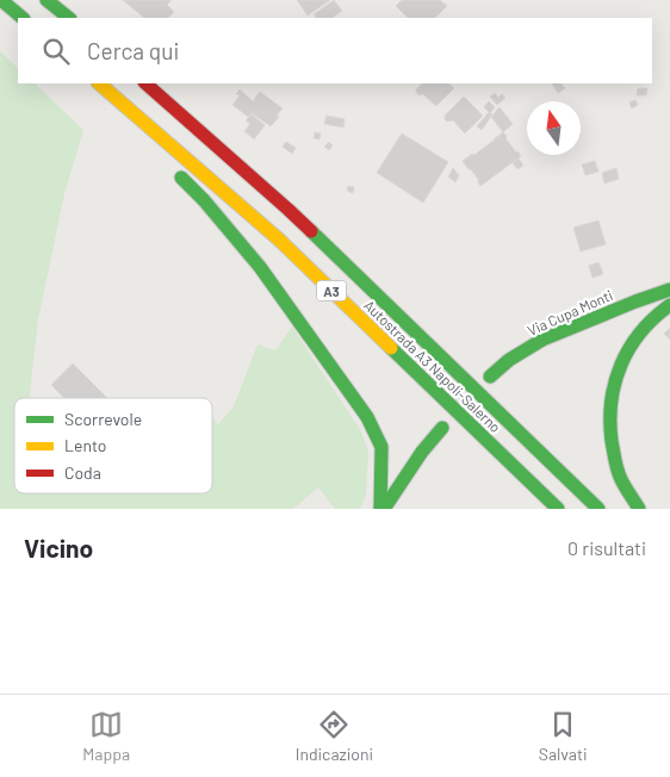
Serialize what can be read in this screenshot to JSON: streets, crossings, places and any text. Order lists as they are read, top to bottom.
{
  "streets": {
    "main road": ["A3", "Via Cupa Monti", "Autostrada A3 Napoli-Salerno"]
  },
  "legend": ["Scorrevole", "Lento", "Coda"],
  "north": "top",
  "page": {
    "search": "Cerca qui",
    "heading": ["Vicino", "0 risultati"],
    "nav": ["Mappa", "Indicazioni", "Salvati"]
  }
}
